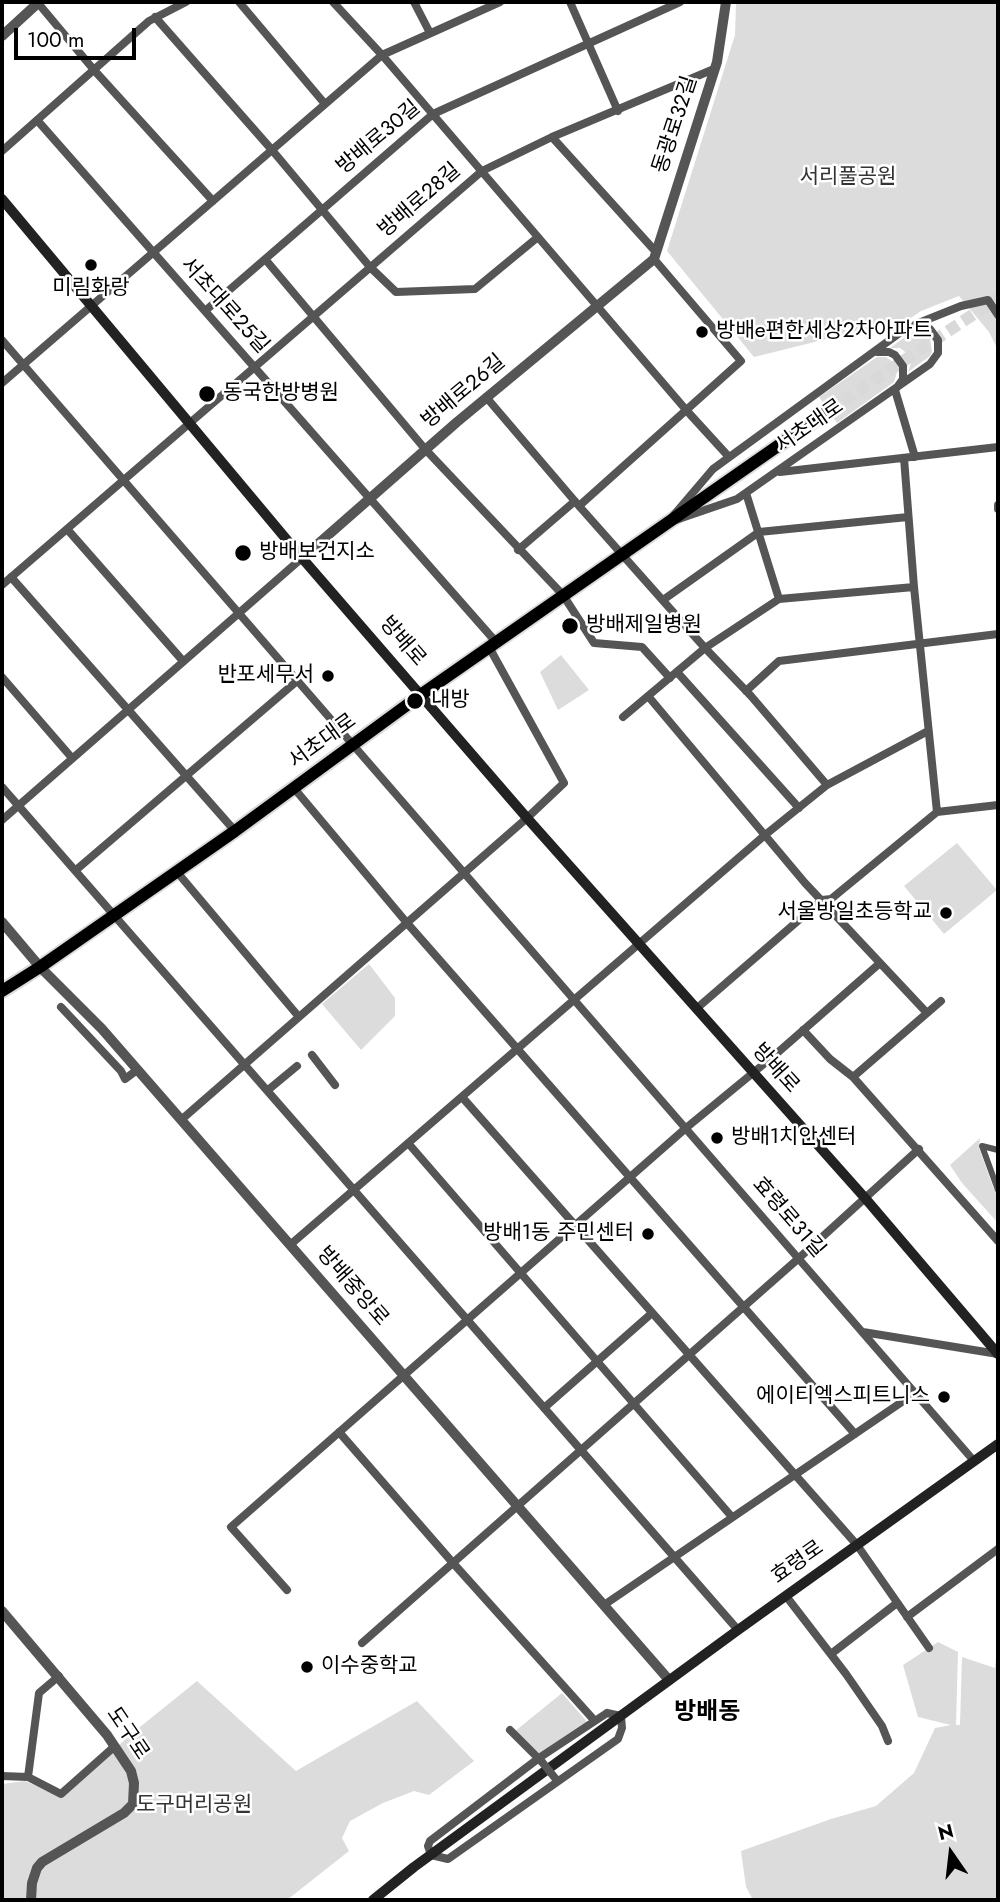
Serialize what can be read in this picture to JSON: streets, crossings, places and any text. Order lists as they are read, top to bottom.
{
  "streets": {
    "main road": ["서초대로", "방배로", "효령로"],
    "street": [
      "동광로32길",
      "방배로30길",
      "방배로28길",
      "서초대로25길",
      "방배로26길",
      "효령로31길",
      "방배중앙로",
      "도구로"
    ]
  },
  "crossings": [
    ["동광로32길", "방배로28길"],
    ["동광로32길", "방배로26길"],
    ["방배로30길", "서초대로25길"],
    ["방배로28길", "서초대로25길"],
    ["방배로28길", "방배로"],
    ["방배로28길", "효령로31길"],
    ["서초대로25길", "방배로26길"],
    ["서초대로25길", "서초대로"],
    ["서초대로25길", "방배로"],
    ["방배로26길", "방배로"],
    ["서초대로", "방배로"],
    ["서초대로", "효령로31길"],
    ["서초대로", "방배중앙로"],
    ["방배로", "효령로31길"],
    ["효령로31길", "효령로"],
    ["방배중앙로", "효령로"]
  ],
  "districts": ["방배동"],
  "parks": ["서리풀공원", "도구머리공원"],
  "places": [
    "미림화랑",
    "방배e편한세상2차아파트",
    "동국한방병원",
    "방배보건지소",
    "방배제일병원",
    "반포세무서",
    "내방",
    "서울방일초등학교",
    "방배1치안센터",
    "방배1동 주민센터",
    "에이티엑스피트니스",
    "이수중학교"
  ],
  "scale_bar": "100 m",
  "north": "top"
}
